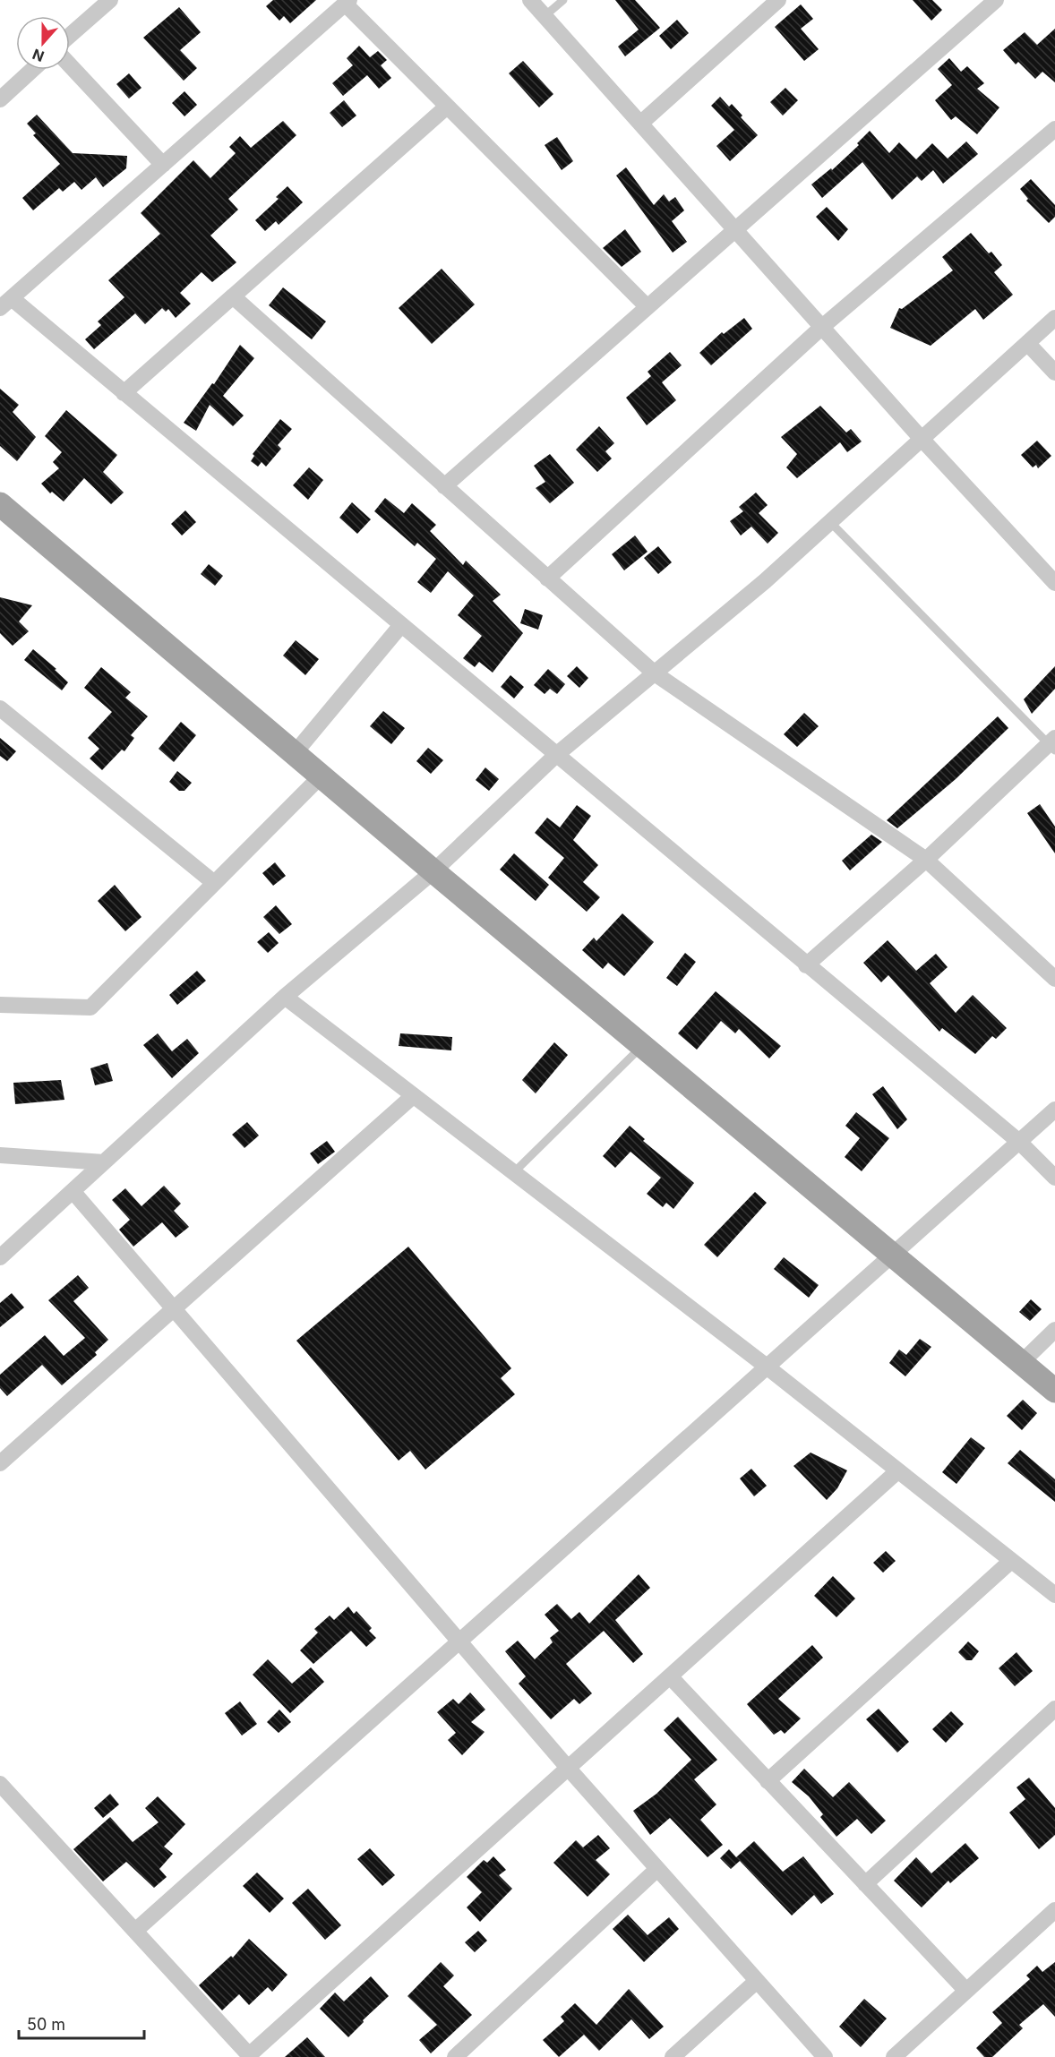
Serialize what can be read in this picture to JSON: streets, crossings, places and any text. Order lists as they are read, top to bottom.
{
  "scale_bar": "50 m",
  "north": "bottom"
}
